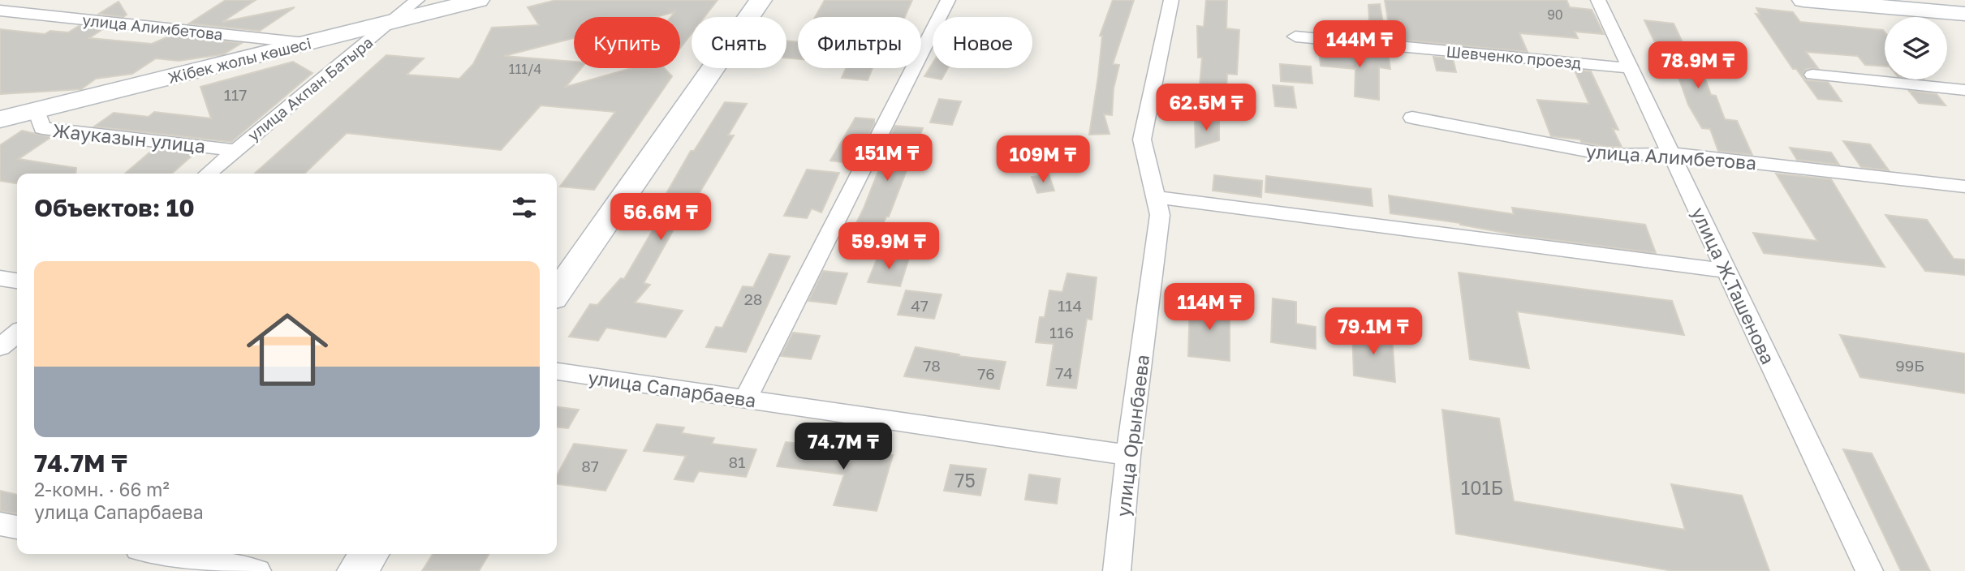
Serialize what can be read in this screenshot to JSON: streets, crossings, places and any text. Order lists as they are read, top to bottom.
{
  "streets": {
    "main road": ["Жібек жолы көшесі"],
    "street": [
      "улица Алимбетова",
      "Шевченко проезд",
      "улица Акпан Батыра",
      "Жауказын улица",
      "улица Ж.Ташенова",
      "улица Сапарбаева",
      "улица Орынбаева"
    ]
  },
  "crossings": [
    ["улица Алимбетова", "Жібек жолы көшесі"],
    ["улица Алимбетова", "улица Ж.Ташенова"],
    ["Шевченко проезд", "улица Ж.Ташенова"],
    ["Жібек жолы көшесі", "улица Акпан Батыра"],
    ["Жібек жолы көшесі", "Жауказын улица"],
    ["улица Акпан Батыра", "Жауказын улица"],
    ["улица Сапарбаева", "улица Орынбаева"]
  ],
  "house_numbers": [
    "90",
    "111/4",
    "117",
    "28",
    "47",
    "114",
    "116",
    "78",
    "99Б",
    "74",
    "76",
    "81",
    "87",
    "75",
    "101Б"
  ],
  "page": {
    "chip": [
      "Купить",
      "Снять",
      "Фильтры",
      "Новое"
    ],
    "price": [
      "144M ₸",
      "78.9M ₸",
      "62.5M ₸",
      "151M ₸",
      "109M ₸",
      "56.6M ₸",
      "59.9M ₸",
      "114M ₸",
      "79.1M ₸",
      "74.7M ₸"
    ],
    "heading": "Объектов: 10",
    "list": [
      {
        "name": "74.7M ₸",
        "note": "2-комн. · 66 m² · улица Сапарбаева"
      }
    ]
  }
}
